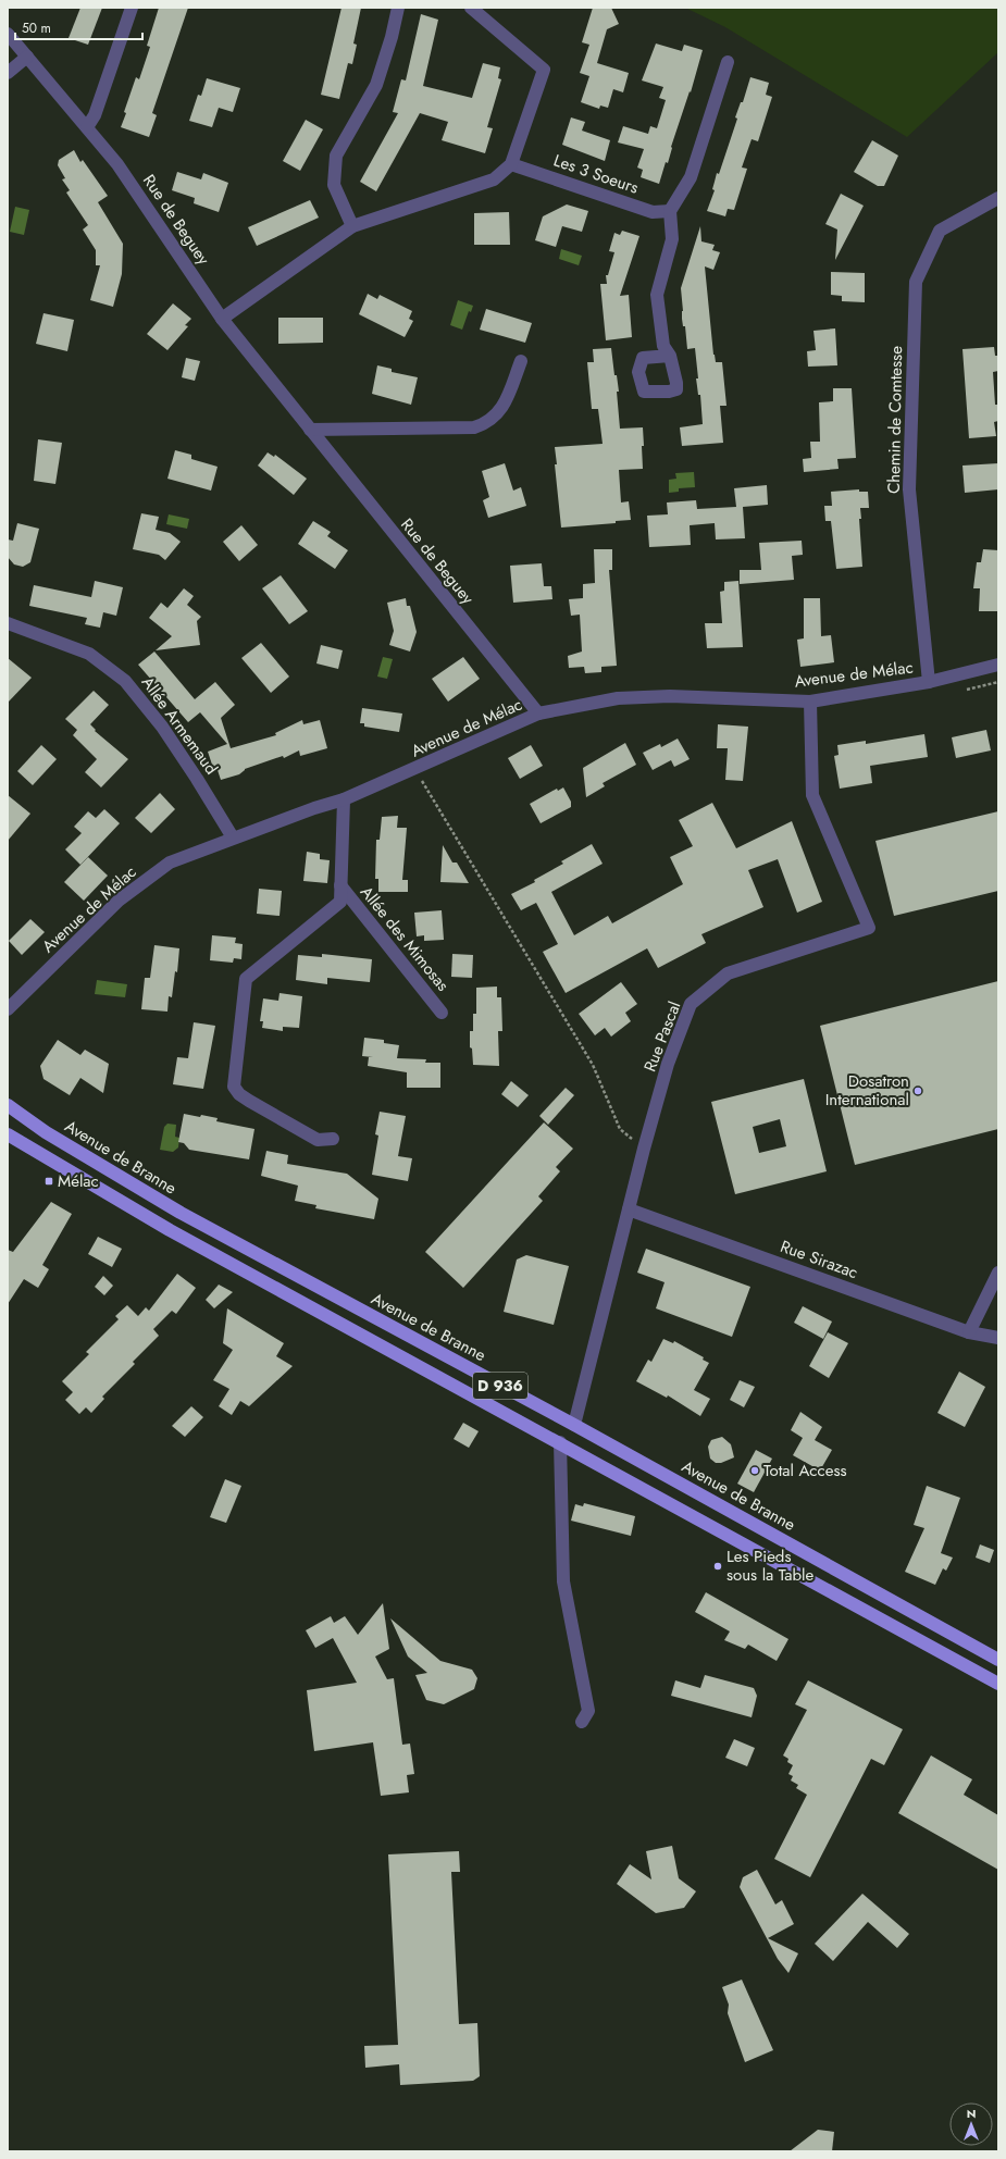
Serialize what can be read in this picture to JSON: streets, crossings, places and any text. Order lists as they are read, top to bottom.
{
  "streets": {
    "main road": ["Avenue de Branne", "D 936"],
    "street": [
      "Les 3 Soeurs",
      "Rue de Beguey",
      "Chemin de Comtesse",
      "Avenue de Mélac",
      "Allée Armemaud",
      "Allée des Mimosas",
      "Rue Pascal",
      "Rue Sirazac"
    ]
  },
  "crossings": [
    ["Rue de Beguey", "Avenue de Mélac"],
    ["Chemin de Comtesse", "Avenue de Mélac"],
    ["Avenue de Mélac", "Allée Armemaud"],
    ["Avenue de Mélac", "Allée des Mimosas"],
    ["Avenue de Mélac", "Rue Pascal"],
    ["Rue Pascal", "Avenue de Branne"],
    ["Rue Pascal", "Rue Sirazac"]
  ],
  "places": {
    "other": ["Dosatron International", "Total Access", "Les Pieds sous la Table"],
    "transit": ["Mélac"]
  },
  "scale_bar": "50 m",
  "north": "top"
}
